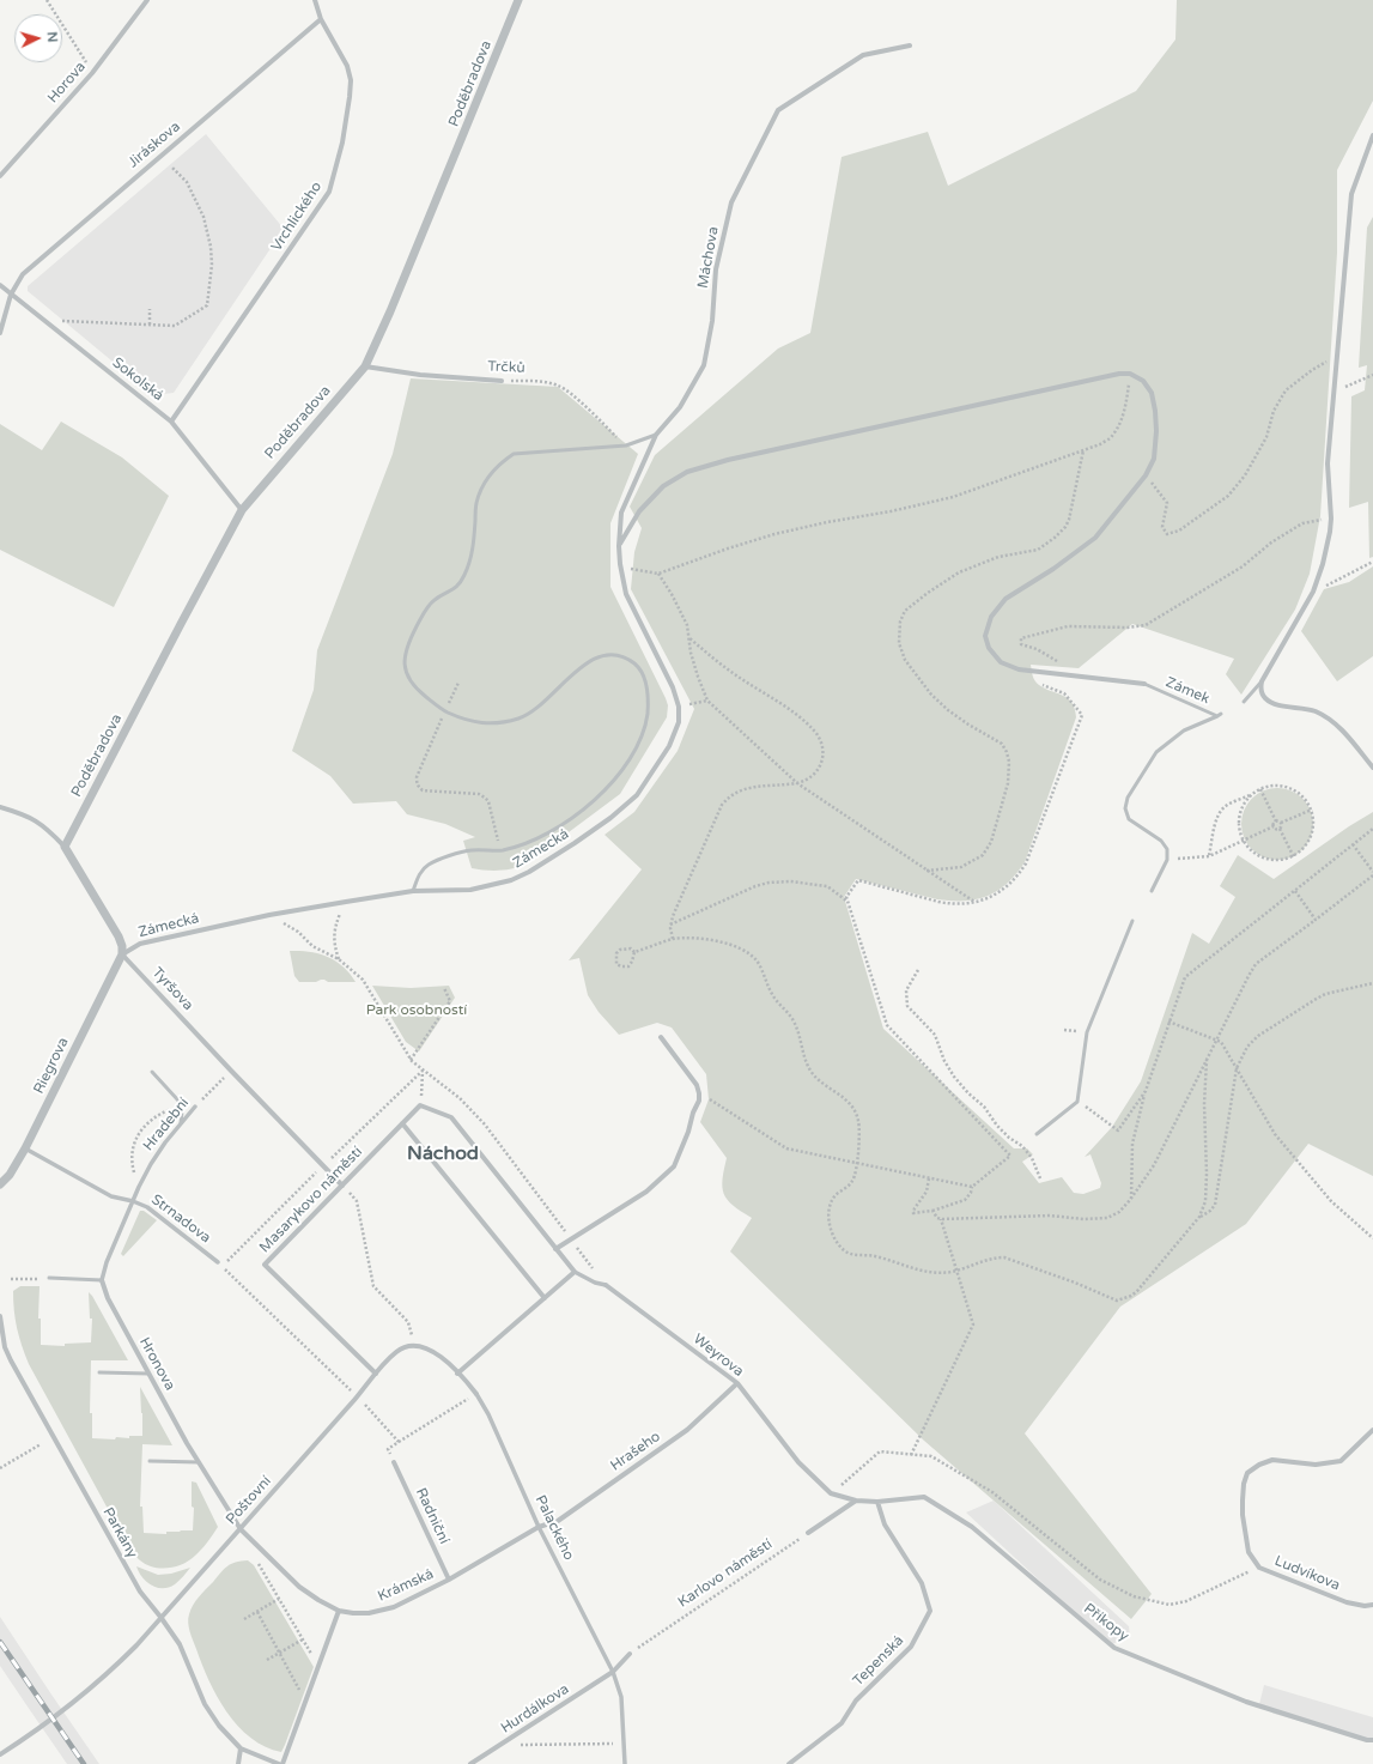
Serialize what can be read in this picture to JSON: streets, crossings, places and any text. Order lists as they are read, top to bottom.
{
  "streets": {
    "street": [
      "Horova",
      "Poděbradova",
      "Jiráskova",
      "Vrchlického",
      "Máchova",
      "Trčků",
      "Sokolská",
      "Zámecká",
      "Tyršova",
      "Riegrova",
      "Hradební",
      "Masarykovo náměstí",
      "Strnadova",
      "Weyrova",
      "Hronova",
      "Hrašeho",
      "Poštovní",
      "Radniční",
      "Palackého",
      "Parkány",
      "Ludvíkova",
      "Krámská",
      "Příkopy",
      "Tepenská",
      "Hurdálkova"
    ],
    "lane": ["Zámek"],
    "path": ["Karlovo náměstí"]
  },
  "crossings": [
    ["Poděbradova", "Trčků"],
    ["Poděbradova", "Sokolská"],
    ["Poděbradova", "Tyršova"],
    ["Jiráskova", "Vrchlického"],
    ["Jiráskova", "Sokolská"],
    ["Vrchlického", "Sokolská"],
    ["Máchova", "Zámecká"],
    ["Zámecká", "Tyršova"],
    ["Zámecká", "Riegrova"],
    ["Tyršova", "Riegrova"],
    ["Tyršova", "Hradební"],
    ["Tyršova", "Masarykovo náměstí"],
    ["Riegrova", "Strnadova"],
    ["Hradební", "Strnadova"],
    ["Weyrova", "Hrašeho"],
    ["Weyrova", "Příkopy"],
    ["Weyrova", "Tepenská"],
    ["Hronova", "Poštovní"],
    ["Hronova", "Krámská"],
    ["Hrašeho", "Palackého"],
    ["Hrašeho", "Krámská"],
    ["Poštovní", "Parkány"],
    ["Poštovní", "Krámská"],
    ["Radniční", "Krámská"],
    ["Palackého", "Krámská"],
    ["Palackého", "Hurdálkova"],
    ["Příkopy", "Tepenská"]
  ],
  "districts": ["Náchod"],
  "parks": ["Park osobností"],
  "north": "right"
}
